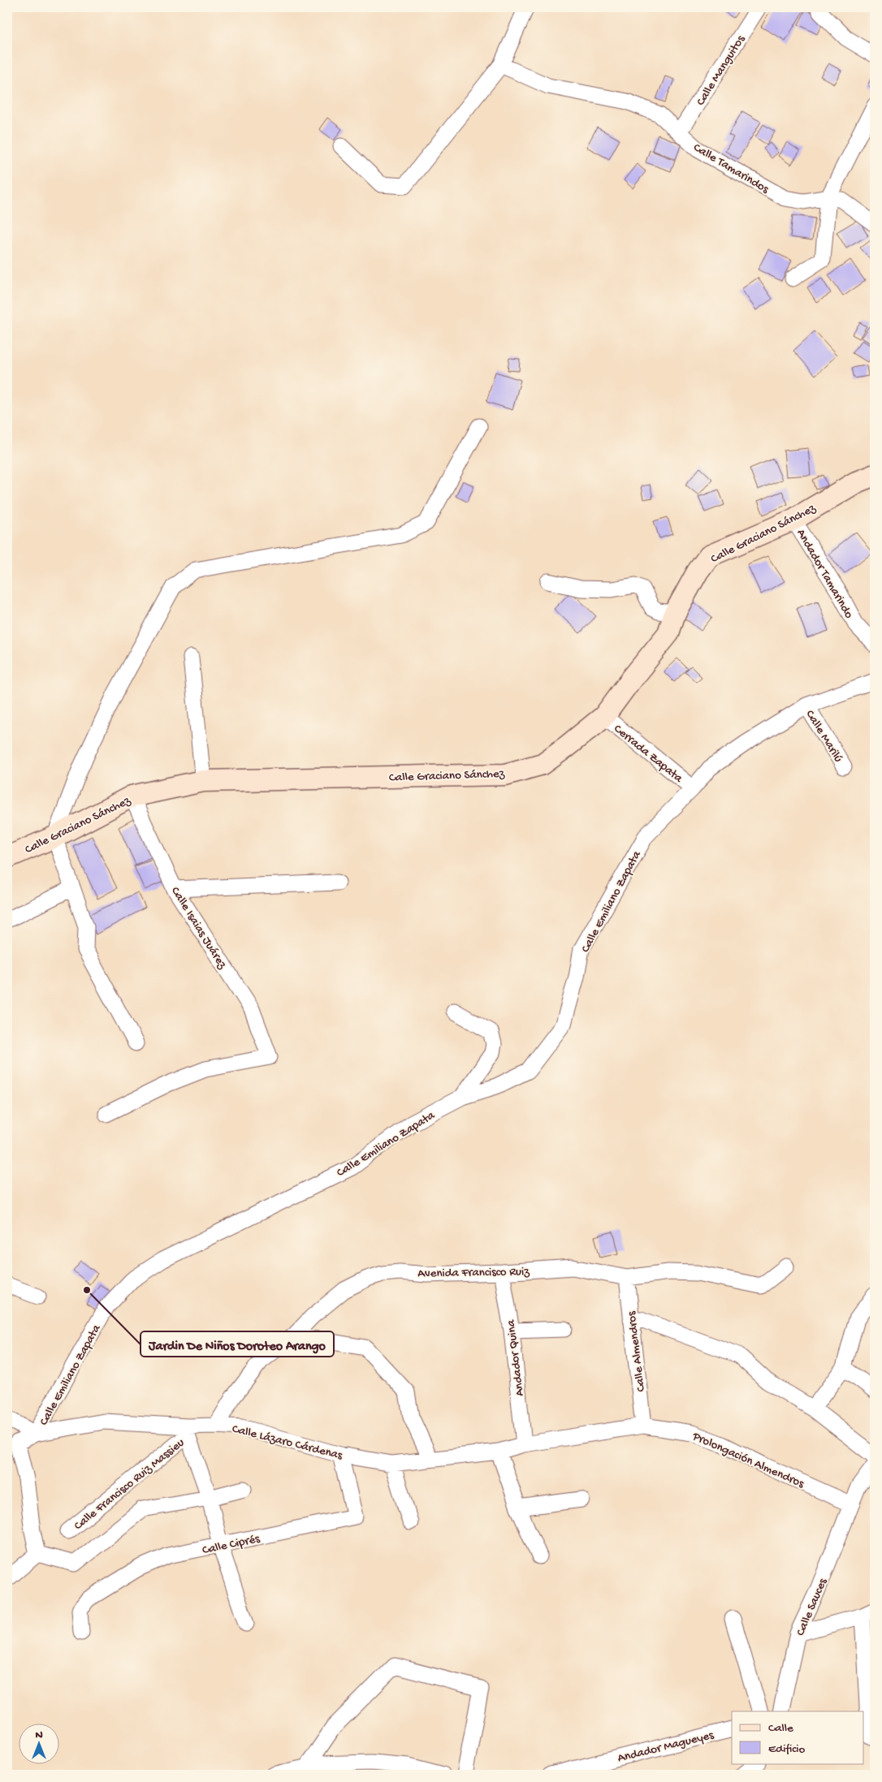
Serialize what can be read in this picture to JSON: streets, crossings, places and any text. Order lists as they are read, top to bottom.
{
  "streets": {
    "street": [
      "Calle Manguitos",
      "Calle Tamarindos",
      "Calle Graciano Sánchez",
      "Andador Tamarindo",
      "Calle Marilú",
      "Cerrada Zapata",
      "Calle Emiliano Zapata",
      "Calle Isaias Juárez",
      "Avenida Francisco Ruiz",
      "Calle Almendros",
      "Andador Quina",
      "Calle Lázaro Cárdenas",
      "Prolongación Almendros",
      "Calle Francisco Ruiz Massieu",
      "Calle Ciprés",
      "Calle Sauces",
      "Andador Magueyes"
    ]
  },
  "crossings": [
    ["Calle Manguitos", "Calle Tamarindos"],
    ["Calle Graciano Sánchez", "Andador Tamarindo"],
    ["Calle Graciano Sánchez", "Cerrada Zapata"],
    ["Calle Graciano Sánchez", "Calle Isaias Juárez"],
    ["Calle Marilú", "Calle Emiliano Zapata"],
    ["Cerrada Zapata", "Calle Emiliano Zapata"],
    ["Calle Emiliano Zapata", "Calle Lázaro Cárdenas"],
    ["Avenida Francisco Ruiz", "Calle Almendros"],
    ["Avenida Francisco Ruiz", "Andador Quina"],
    ["Avenida Francisco Ruiz", "Calle Lázaro Cárdenas"],
    ["Calle Almendros", "Prolongación Almendros"],
    ["Andador Quina", "Prolongación Almendros"],
    ["Calle Lázaro Cárdenas", "Prolongación Almendros"],
    ["Calle Lázaro Cárdenas", "Calle Francisco Ruiz Massieu"],
    ["Calle Lázaro Cárdenas", "Calle Ciprés"],
    ["Prolongación Almendros", "Calle Sauces"]
  ],
  "places": ["Jardin De Niños Doroteo Arango"],
  "legend": ["Calle", "Edificio"],
  "north": "top"
}
